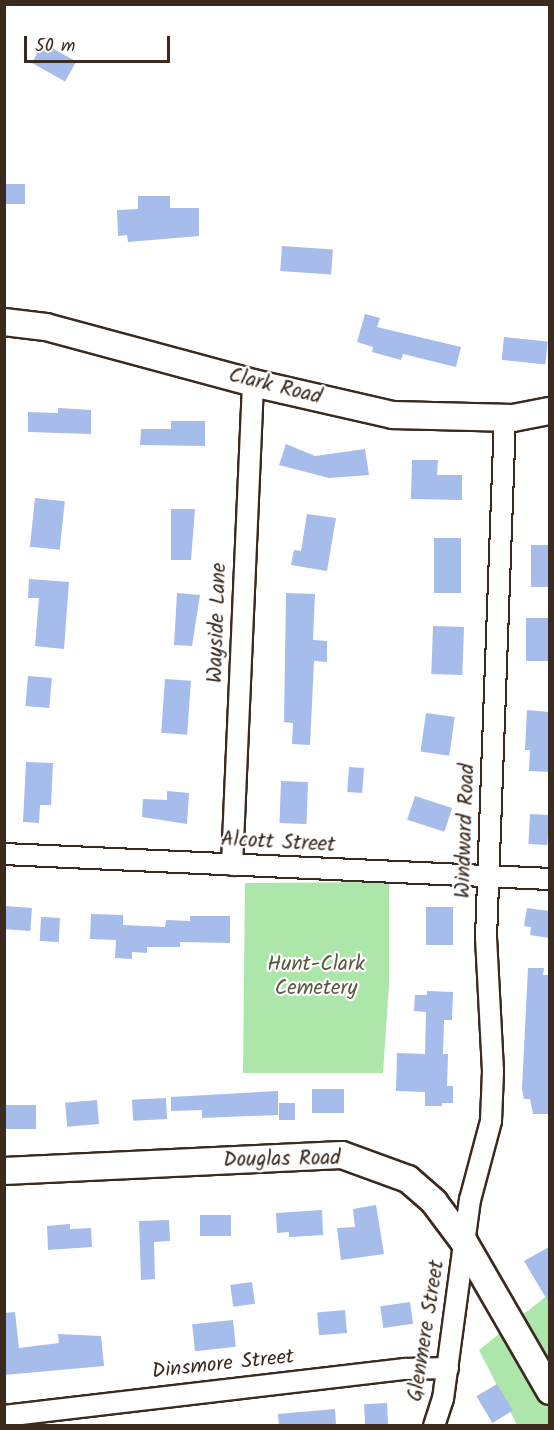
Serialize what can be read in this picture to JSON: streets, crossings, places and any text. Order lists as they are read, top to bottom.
{
  "streets": {
    "street": [
      "Clark Road",
      "Wayside Lane",
      "Windward Road",
      "Alcott Street",
      "Douglas Road",
      "Glenmere Street",
      "Dinsmore Street"
    ]
  },
  "crossings": [
    ["Clark Road", "Wayside Lane"],
    ["Clark Road", "Windward Road"],
    ["Wayside Lane", "Alcott Street"],
    ["Windward Road", "Alcott Street"],
    ["Windward Road", "Douglas Road"],
    ["Windward Road", "Glenmere Street"],
    ["Douglas Road", "Glenmere Street"],
    ["Glenmere Street", "Dinsmore Street"]
  ],
  "parks": ["Hunt-Clark Cemetery"],
  "scale_bar": "50 m"
}
